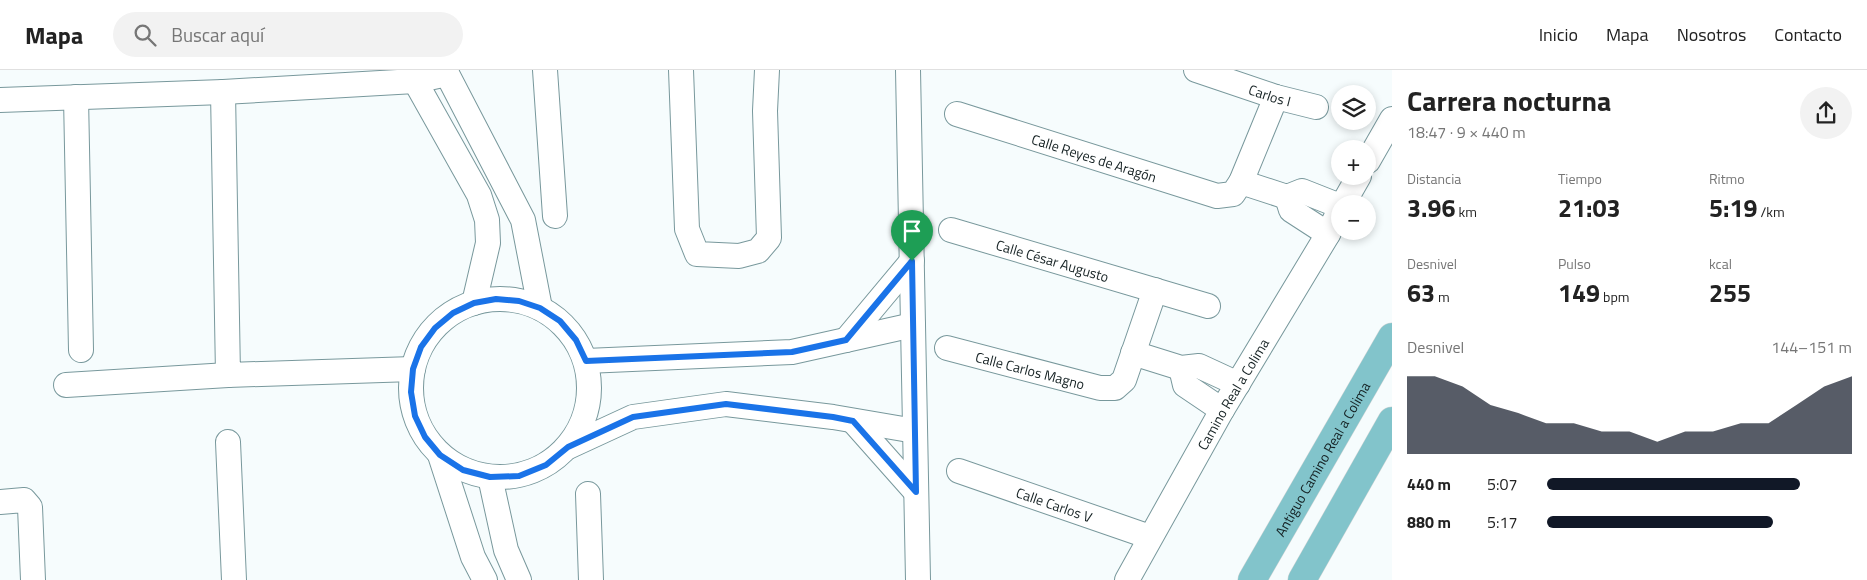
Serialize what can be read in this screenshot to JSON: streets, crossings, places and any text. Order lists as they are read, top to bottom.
{
  "streets": {
    "main road": ["Antiguo Camino Real a Colima"],
    "street": [
      "Carlos I",
      "Calle Reyes de Aragón",
      "Calle César Augusto",
      "Calle Carlos Magno",
      "Camino Real a Colima",
      "Calle Carlos V"
    ]
  },
  "crossings": [
    ["Camino Real a Colima", "Calle Carlos V"]
  ],
  "page": {
    "header": "Mapa",
    "search": "Buscar aquí",
    "nav": [
      "Inicio",
      "Mapa",
      "Nosotros",
      "Contacto"
    ],
    "heading": ["Carrera nocturna", "18:47 · 9 × 440 m"],
    "map_buttons": ["+", "−"],
    "stats": [
      ["Distancia", "3.96 km"],
      ["Tiempo", "21:03"],
      ["Ritmo", "5:19 /km"],
      ["Desnivel", "63 m"],
      ["Pulso", "149 bpm"],
      ["kcal", "255"]
    ],
    "chart": ["Desnivel", "144–151 m"],
    "list": [
      {
        "name": "440 m",
        "note": "5:07"
      },
      {
        "name": "880 m",
        "note": "5:17"
      }
    ]
  }
}
